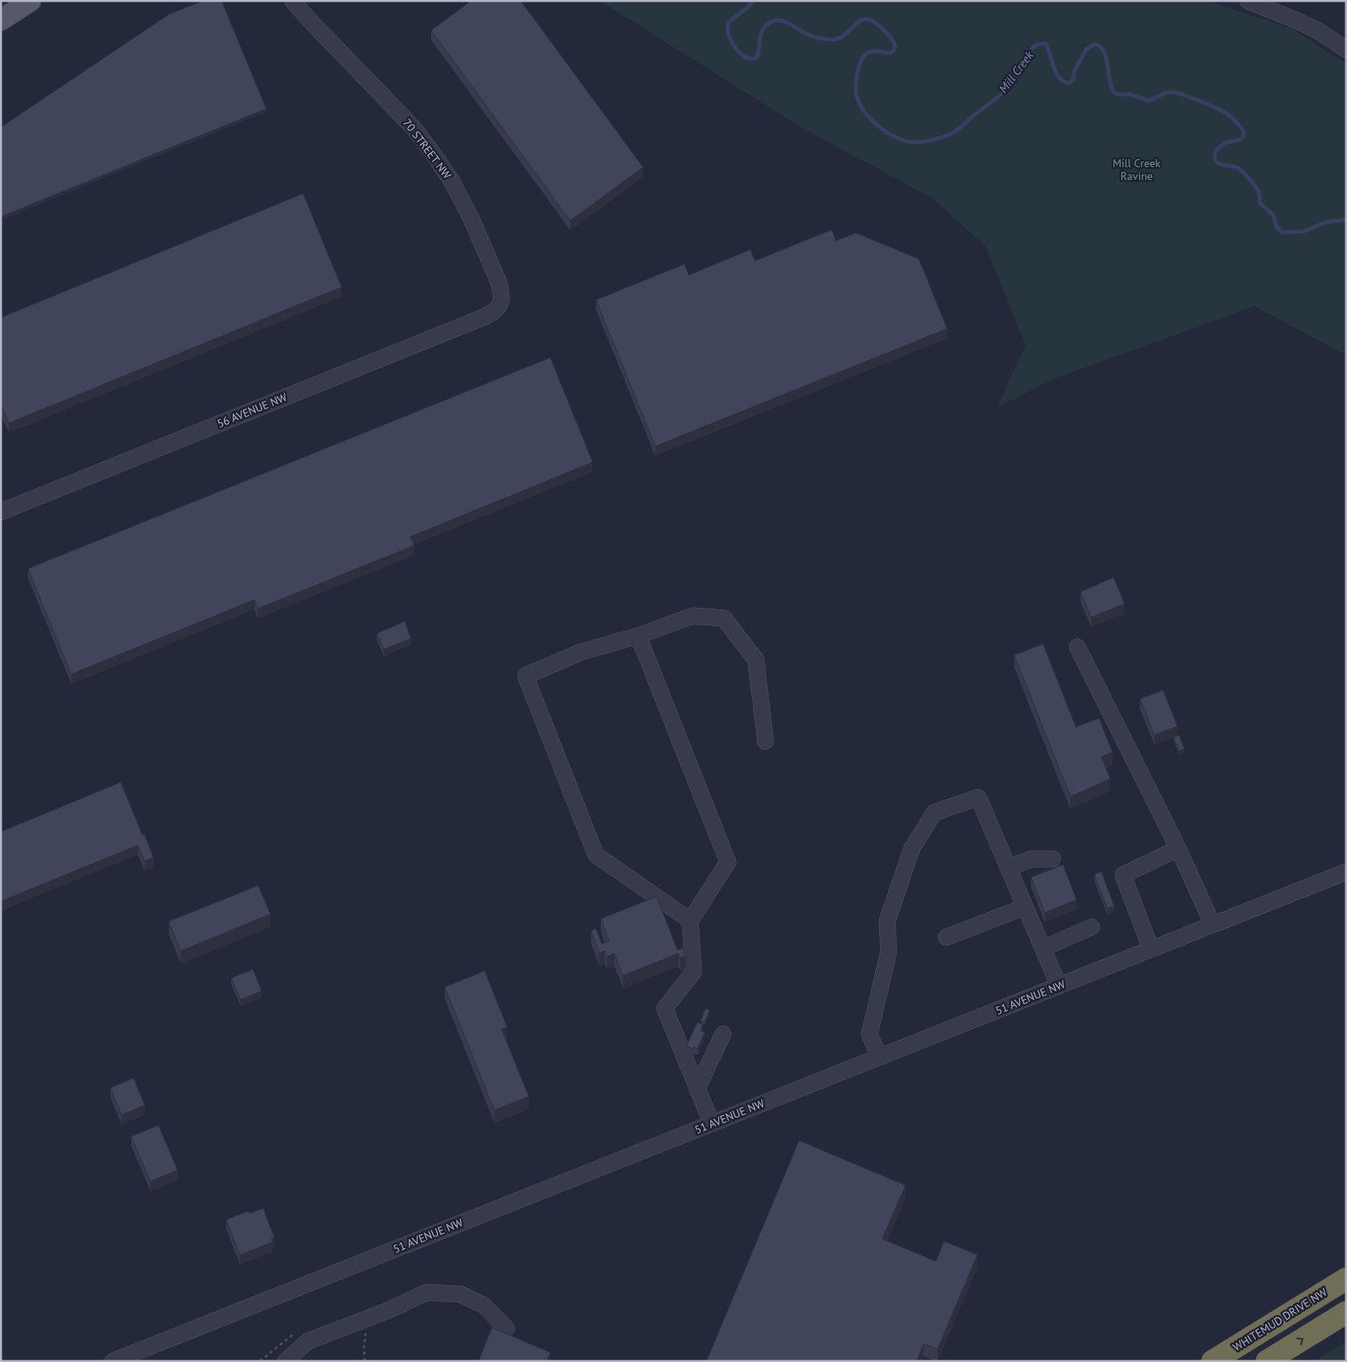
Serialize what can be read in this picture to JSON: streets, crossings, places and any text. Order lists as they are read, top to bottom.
{
  "streets": {
    "highway": ["WHITEMUD DRIVE NW"],
    "street": ["70 STREET NW", "56 AVENUE NW", "51 AVENUE NW"]
  },
  "crossings": [
    ["70 STREET NW", "56 AVENUE NW"]
  ],
  "water": ["Mill Creek"],
  "parks": ["Mill Creek Ravine"]
}
